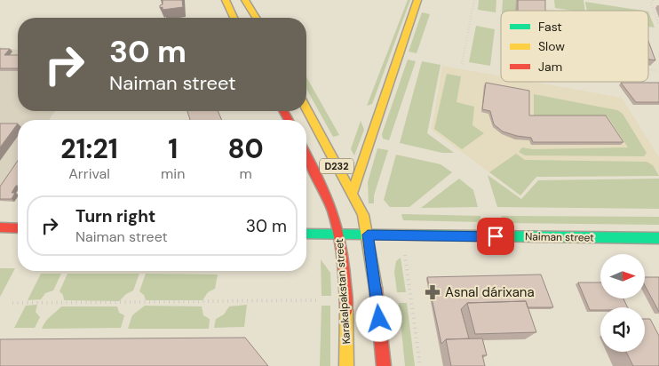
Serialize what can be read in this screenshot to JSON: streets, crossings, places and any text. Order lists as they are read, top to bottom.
{
  "streets": {
    "main road": ["D232", "Naiman street", "Karakalpakstan street"]
  },
  "crossings": [
    ["D232", "Karakalpakstan street"],
    ["Naiman street", "Karakalpakstan street"]
  ],
  "places": {
    "pharmacy": ["Asnal dárixana"]
  },
  "legend": ["Fast", "Slow", "Jam"],
  "north": "right",
  "page": {
    "turn": ["30 m", "Naiman street"],
    "eta": [
      "21:21",
      "Arrival",
      "1",
      "min",
      "80",
      "m"
    ],
    "list": [
      {
        "name": "Turn right",
        "note": "Naiman street",
        "value": "30 m"
      }
    ]
  }
}
